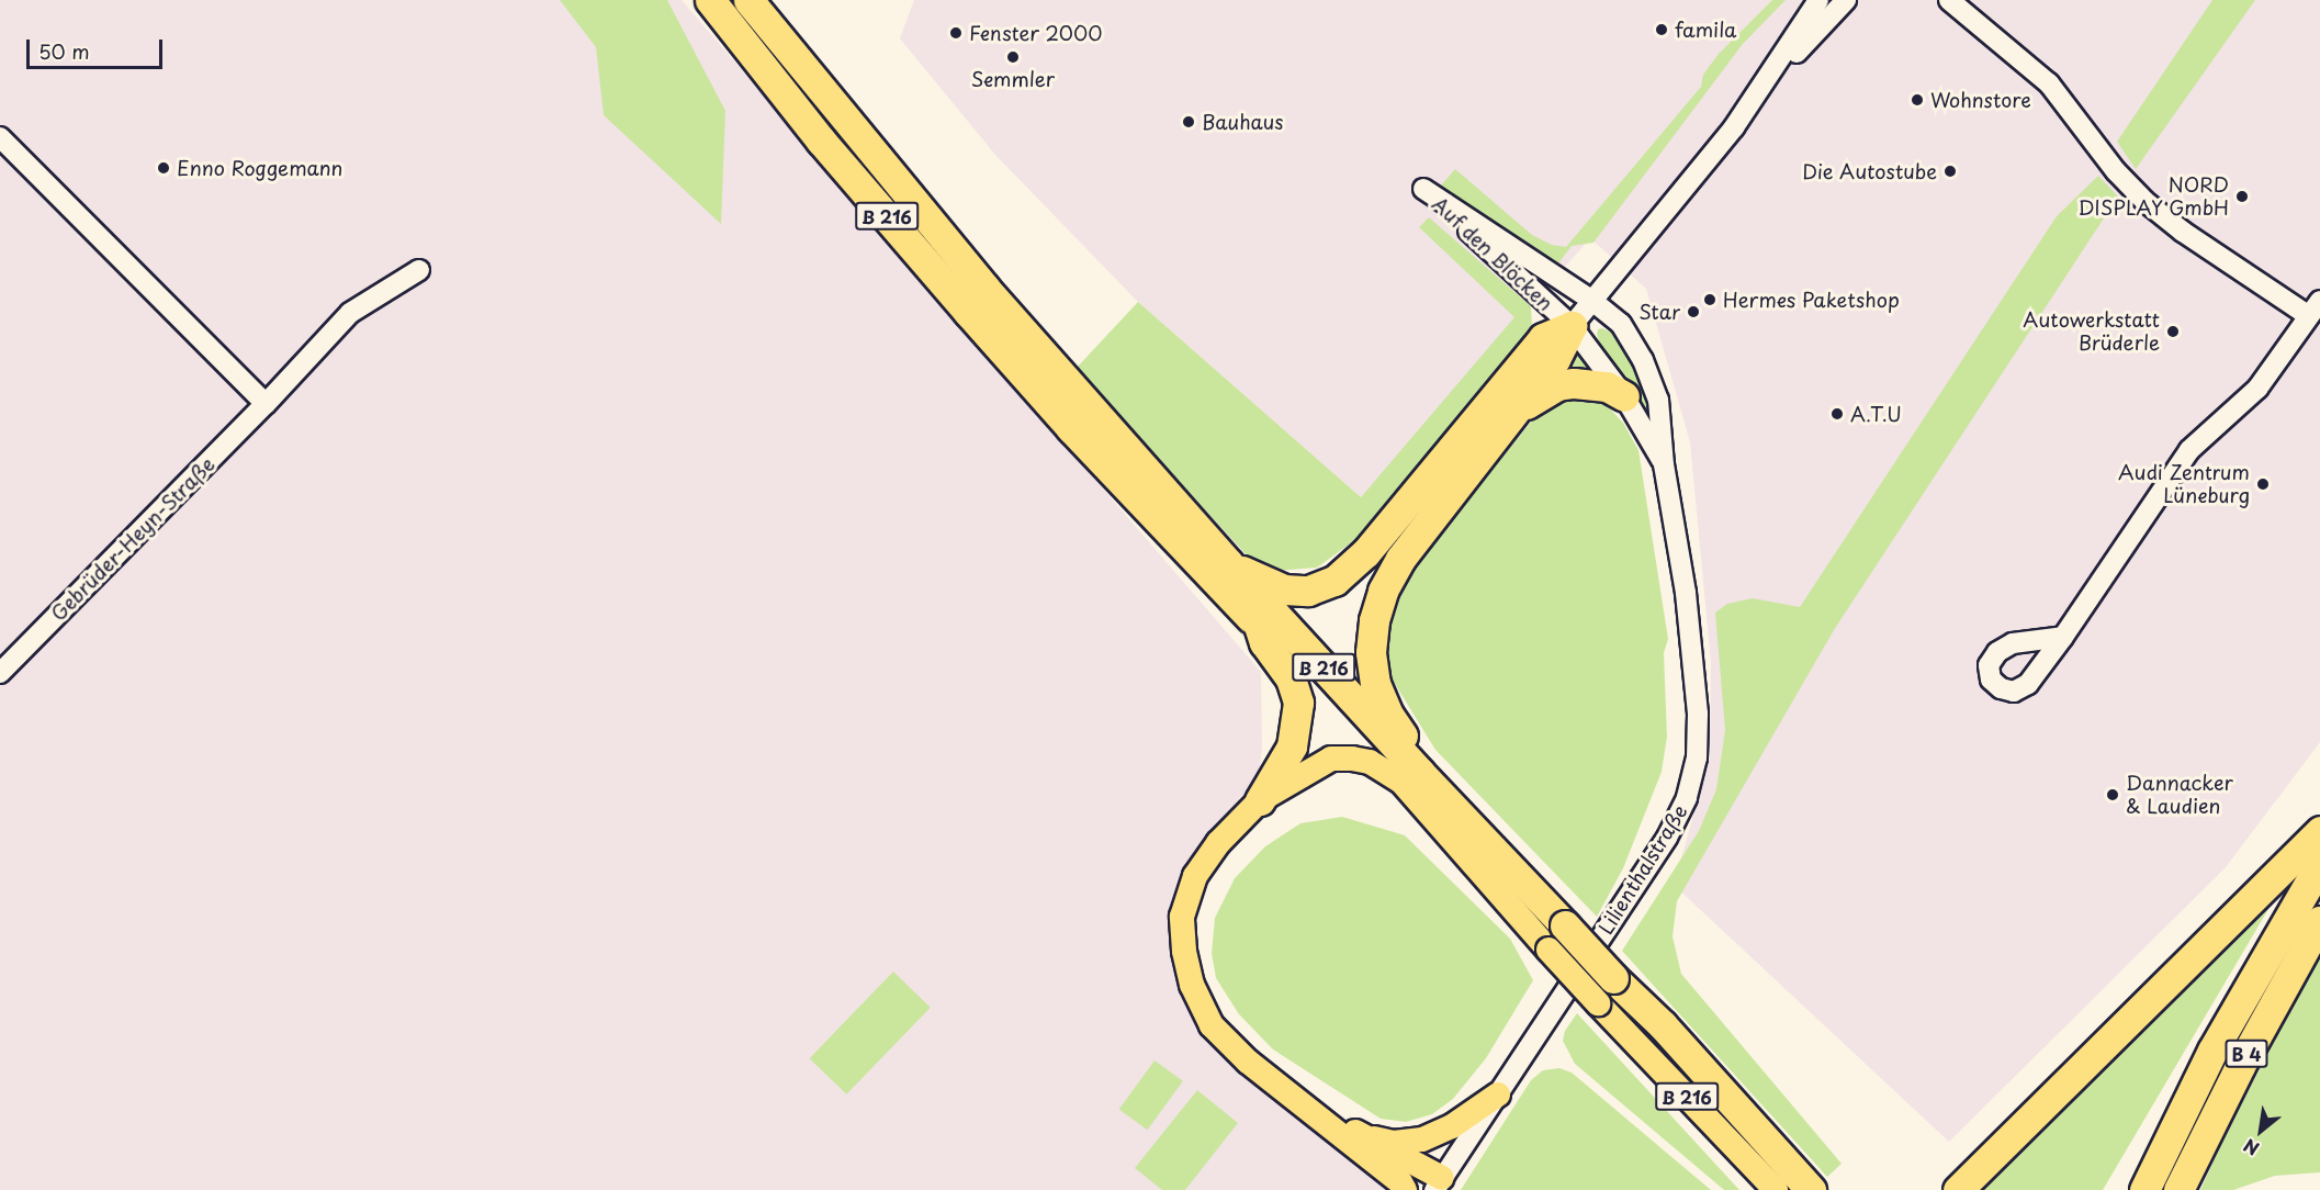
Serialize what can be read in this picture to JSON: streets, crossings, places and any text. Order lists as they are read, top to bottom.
{
  "streets": {
    "highway": ["B 216", "B 4"],
    "street": ["Auf den Blöcken", "Gebrüder-Heyn-Straße", "Lilienthalstraße"]
  },
  "crossings": [
    ["Auf den Blöcken", "Lilienthalstraße"]
  ],
  "places": [
    "famila",
    "Fenster 2000",
    "Semmler",
    "Wohnstore",
    "Bauhaus",
    "Enno Roggemann",
    "Die Autostube",
    "NORD DISPLAY GmbH",
    "Hermes Paketshop",
    "Star",
    "Autowerkstatt Brüderle",
    "A.T.U",
    "Audi Zentrum Lüneburg",
    "Dannacker & Laudien"
  ],
  "scale_bar": "50 m",
  "north": "bottom left"
}
